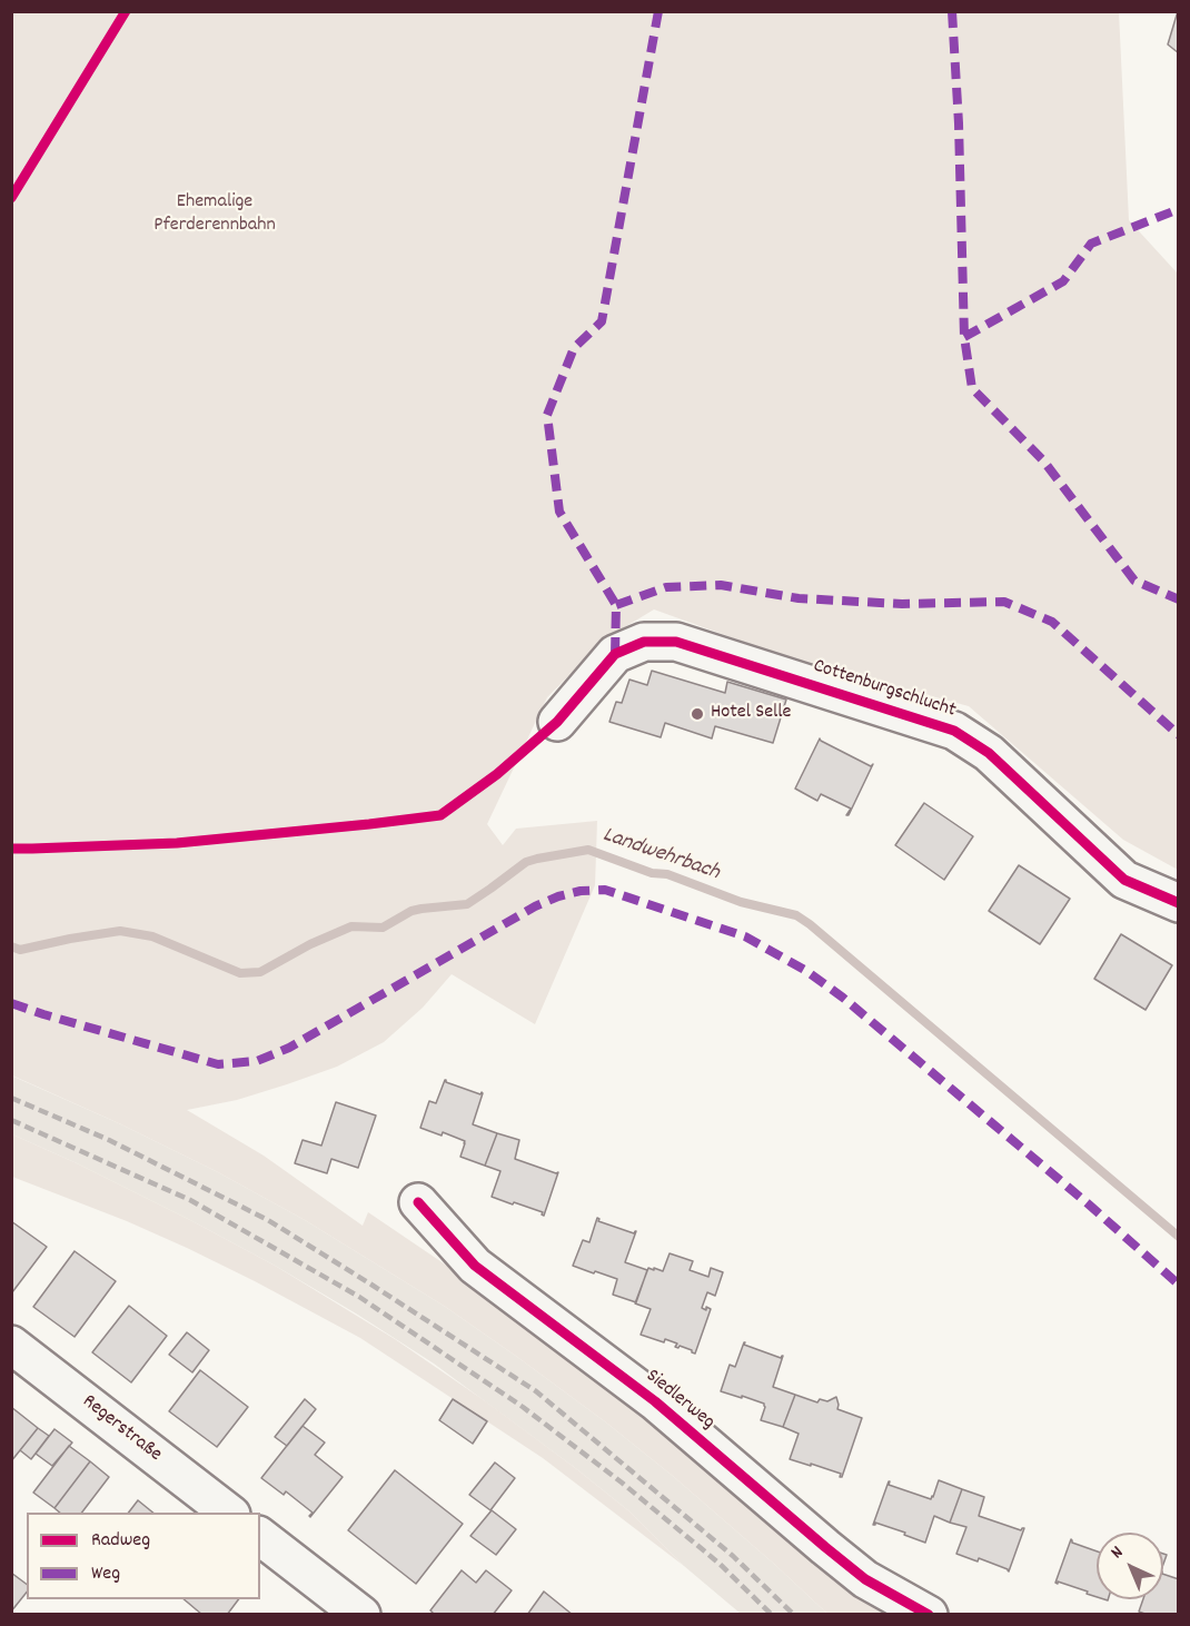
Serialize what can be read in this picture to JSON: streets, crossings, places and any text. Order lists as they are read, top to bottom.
{
  "streets": {
    "street": ["Cottenburgschlucht", "Siedlerweg", "Regerstraße"]
  },
  "water": ["Landwehrbach"],
  "parks": ["Ehemalige Pferderennbahn"],
  "places": ["Hotel Selle"],
  "legend": ["Radweg", "Weg"],
  "north": "top left"
}
